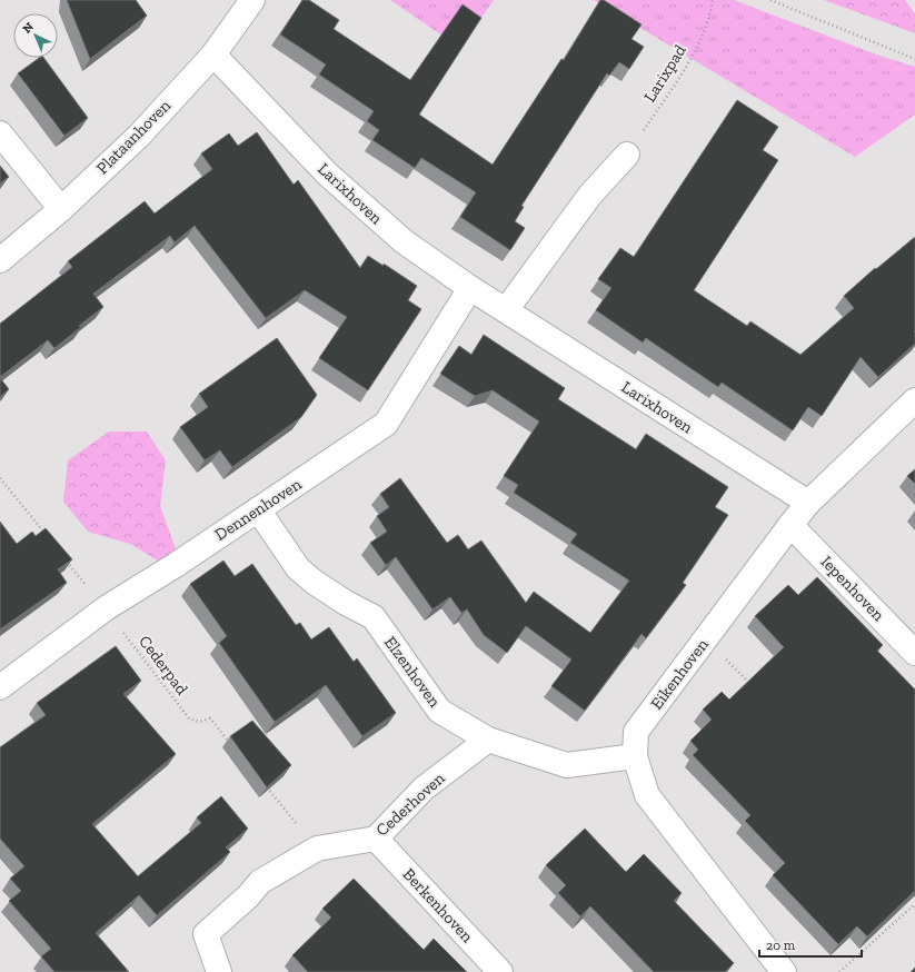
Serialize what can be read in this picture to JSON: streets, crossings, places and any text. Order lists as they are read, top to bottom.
{
  "streets": {
    "street": [
      "Plataanhoven",
      "Larixhoven",
      "Dennenhoven",
      "Iepenhoven",
      "Elzenhoven",
      "Eikenhoven",
      "Cederhoven",
      "Berkenhoven"
    ],
    "path": ["Larixpad", "Cederpad"]
  },
  "crossings": [
    ["Plataanhoven", "Larixhoven"],
    ["Larixhoven", "Dennenhoven"],
    ["Larixhoven", "Eikenhoven"],
    ["Dennenhoven", "Cederpad"],
    ["Dennenhoven", "Elzenhoven"],
    ["Iepenhoven", "Eikenhoven"],
    ["Elzenhoven", "Eikenhoven"],
    ["Elzenhoven", "Cederhoven"],
    ["Cederhoven", "Berkenhoven"]
  ],
  "scale_bar": "20 m",
  "north": "top left"
}
